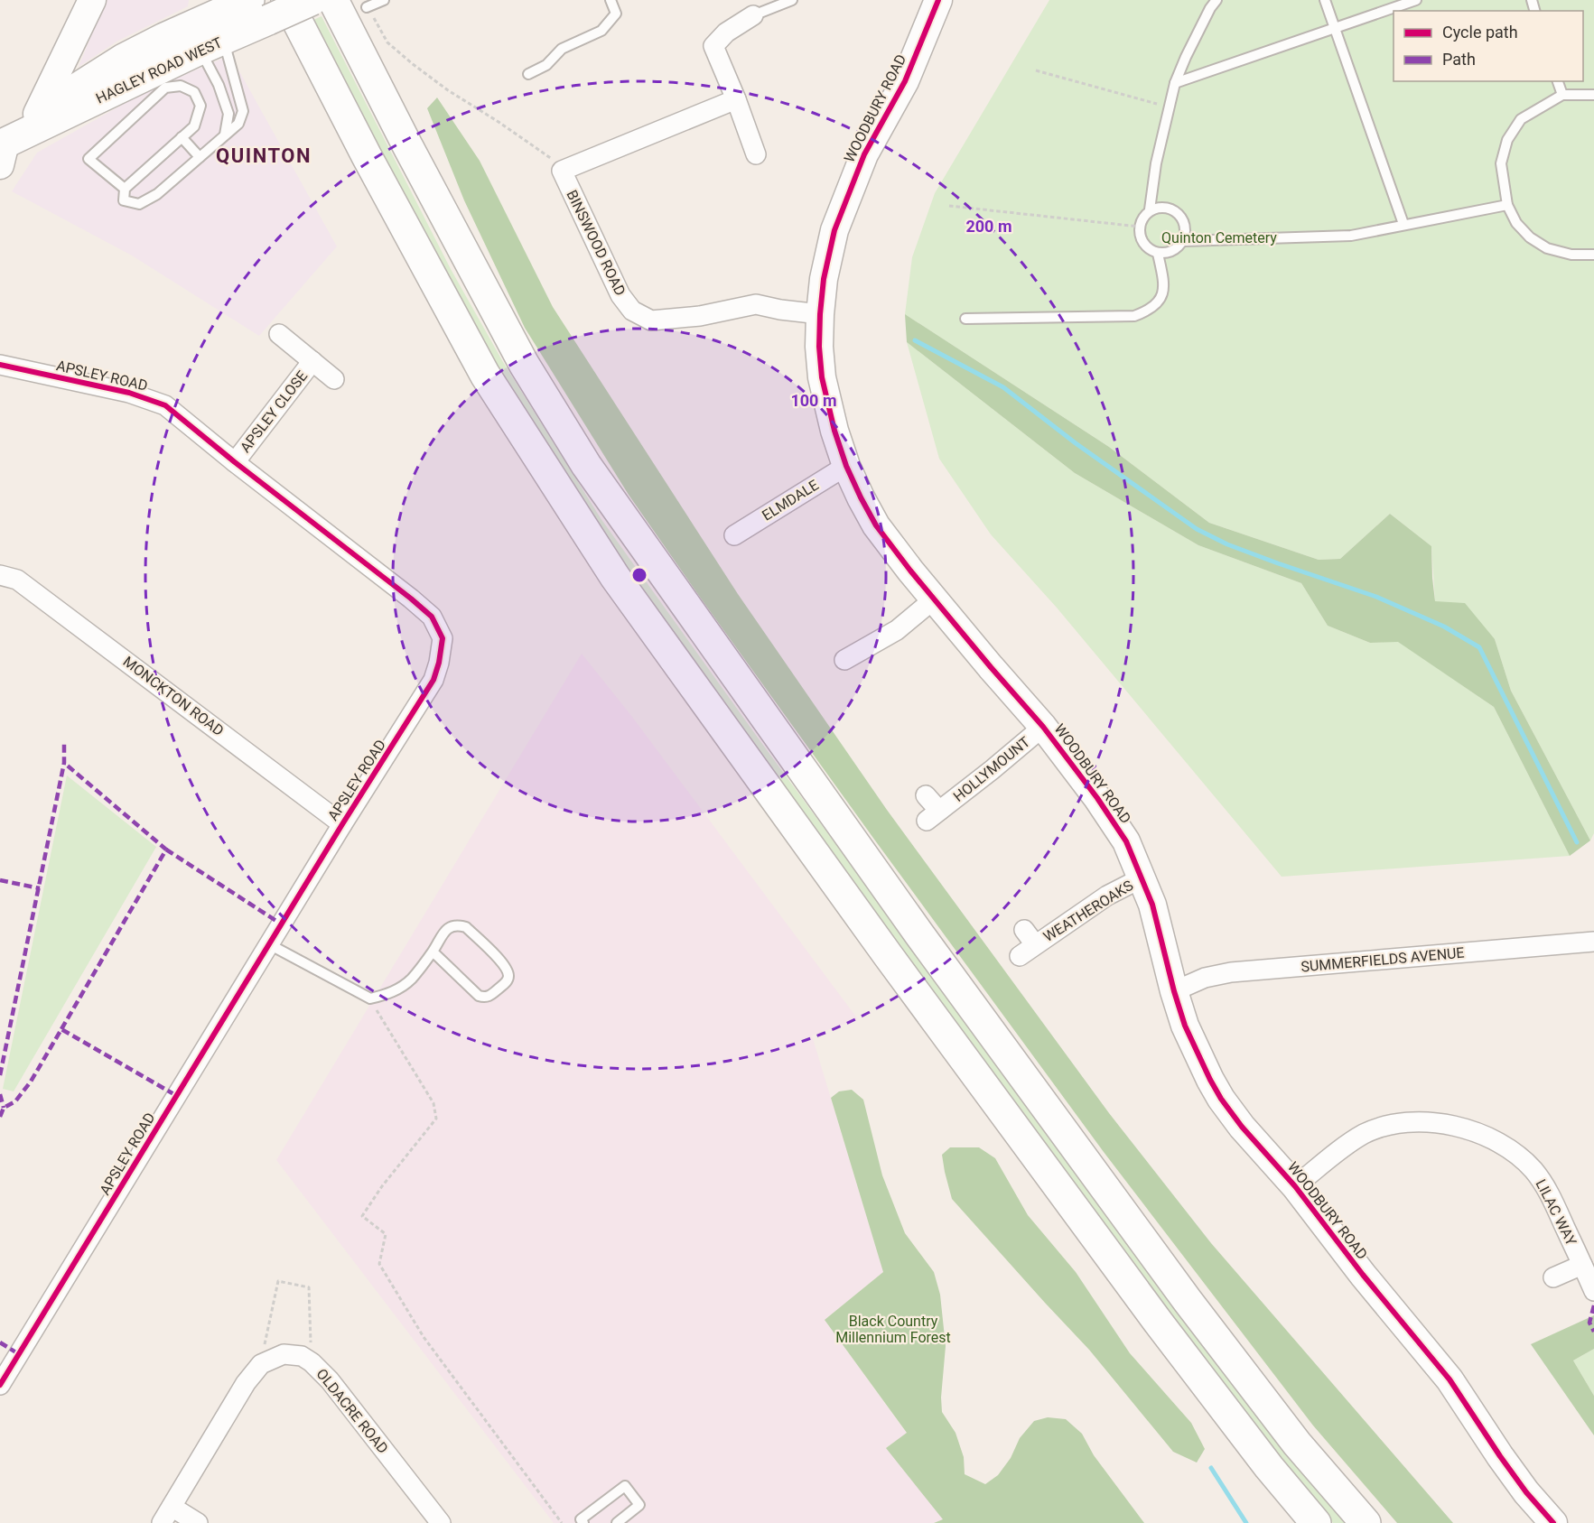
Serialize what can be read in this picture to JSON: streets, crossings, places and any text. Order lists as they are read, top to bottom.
{
  "streets": {
    "highway": ["HAGLEY ROAD WEST"],
    "street": [
      "WOODBURY ROAD",
      "BINSWOOD ROAD",
      "APSLEY ROAD",
      "APSLEY CLOSE",
      "ELMDALE",
      "MONCKTON ROAD",
      "HOLLYMOUNT",
      "WEATHEROAKS",
      "SUMMERFIELDS AVENUE",
      "LILAC WAY",
      "OLDACRE ROAD"
    ]
  },
  "crossings": [
    ["WOODBURY ROAD", "BINSWOOD ROAD"],
    ["WOODBURY ROAD", "ELMDALE"],
    ["WOODBURY ROAD", "HOLLYMOUNT"],
    ["WOODBURY ROAD", "WEATHEROAKS"],
    ["WOODBURY ROAD", "SUMMERFIELDS AVENUE"],
    ["WOODBURY ROAD", "LILAC WAY"],
    ["APSLEY ROAD", "APSLEY CLOSE"],
    ["APSLEY ROAD", "MONCKTON ROAD"]
  ],
  "districts": ["QUINTON"],
  "parks": ["Quinton Cemetery", "Black Country Millennium Forest"],
  "legend": ["Cycle path", "Path"],
  "rings": ["200 m", "100 m"]
}
